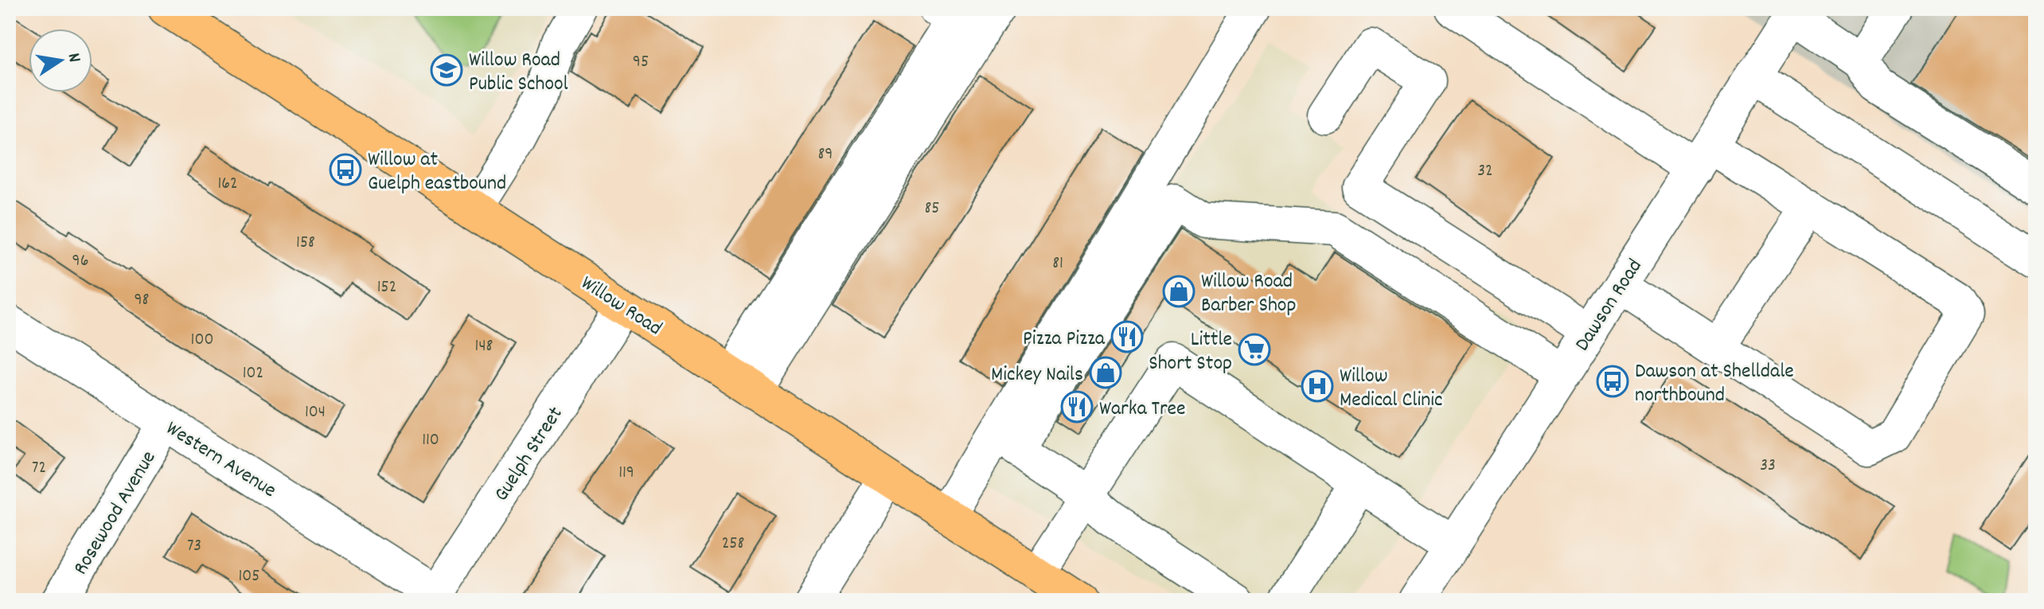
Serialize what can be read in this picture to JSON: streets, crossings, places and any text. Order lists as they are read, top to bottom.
{
  "streets": {
    "main road": ["Willow Road"],
    "street": [
      "Dawson Road",
      "Guelph Street",
      "Western Avenue",
      "Rosewood Avenue"
    ]
  },
  "crossings": [
    ["Willow Road", "Guelph Street"],
    ["Guelph Street", "Western Avenue"],
    ["Western Avenue", "Rosewood Avenue"]
  ],
  "places": {
    "school or university": ["Willow Road Public School"],
    "bus stop": ["Willow at Guelph eastbound", "Dawson at Shelldale northbound"],
    "shop": ["Willow Road Barber Shop", "Mickey Nails"],
    "restaurant": ["Pizza Pizza", "Warka Tree"],
    "supermarket": ["Little Short Stop"],
    "hospital": ["Willow Medical Clinic"]
  },
  "house_numbers": [
    "95",
    "89",
    "32",
    "162",
    "85",
    "158",
    "96",
    "81",
    "152",
    "98",
    "100",
    "148",
    "102",
    "104",
    "110",
    "33",
    "72",
    "119",
    "258",
    "73",
    "105"
  ],
  "north": "right"
}
